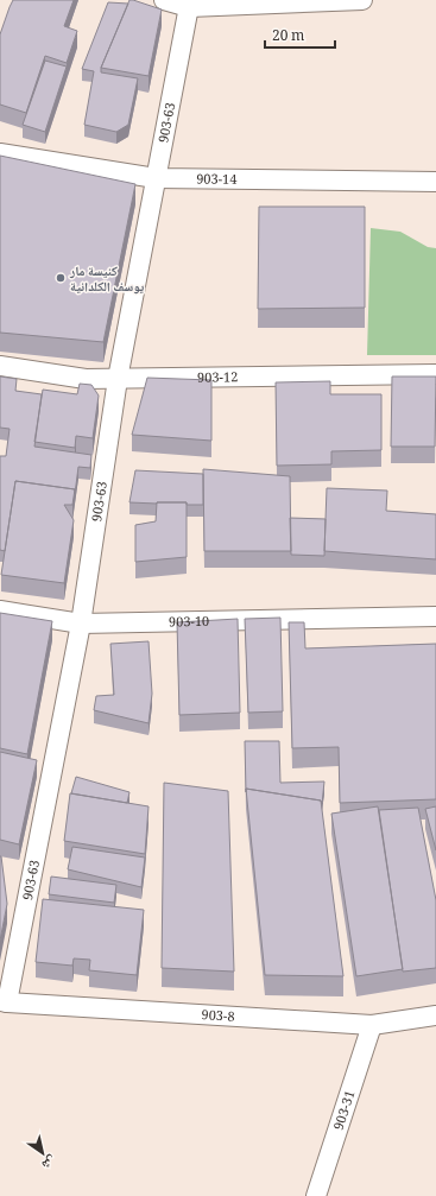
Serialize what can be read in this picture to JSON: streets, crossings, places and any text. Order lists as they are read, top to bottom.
{
  "streets": {
    "street": [
      "903-63",
      "903-14",
      "903-12",
      "903-10",
      "903-8",
      "903-31"
    ]
  },
  "crossings": [
    ["903-63", "903-14"],
    ["903-63", "903-12"],
    ["903-63", "903-10"],
    ["903-63", "903-8"],
    ["903-8", "903-31"]
  ],
  "places": ["كنيسة مار يوسف الكلدانية"],
  "scale_bar": "20 m",
  "north": "bottom right"
}
